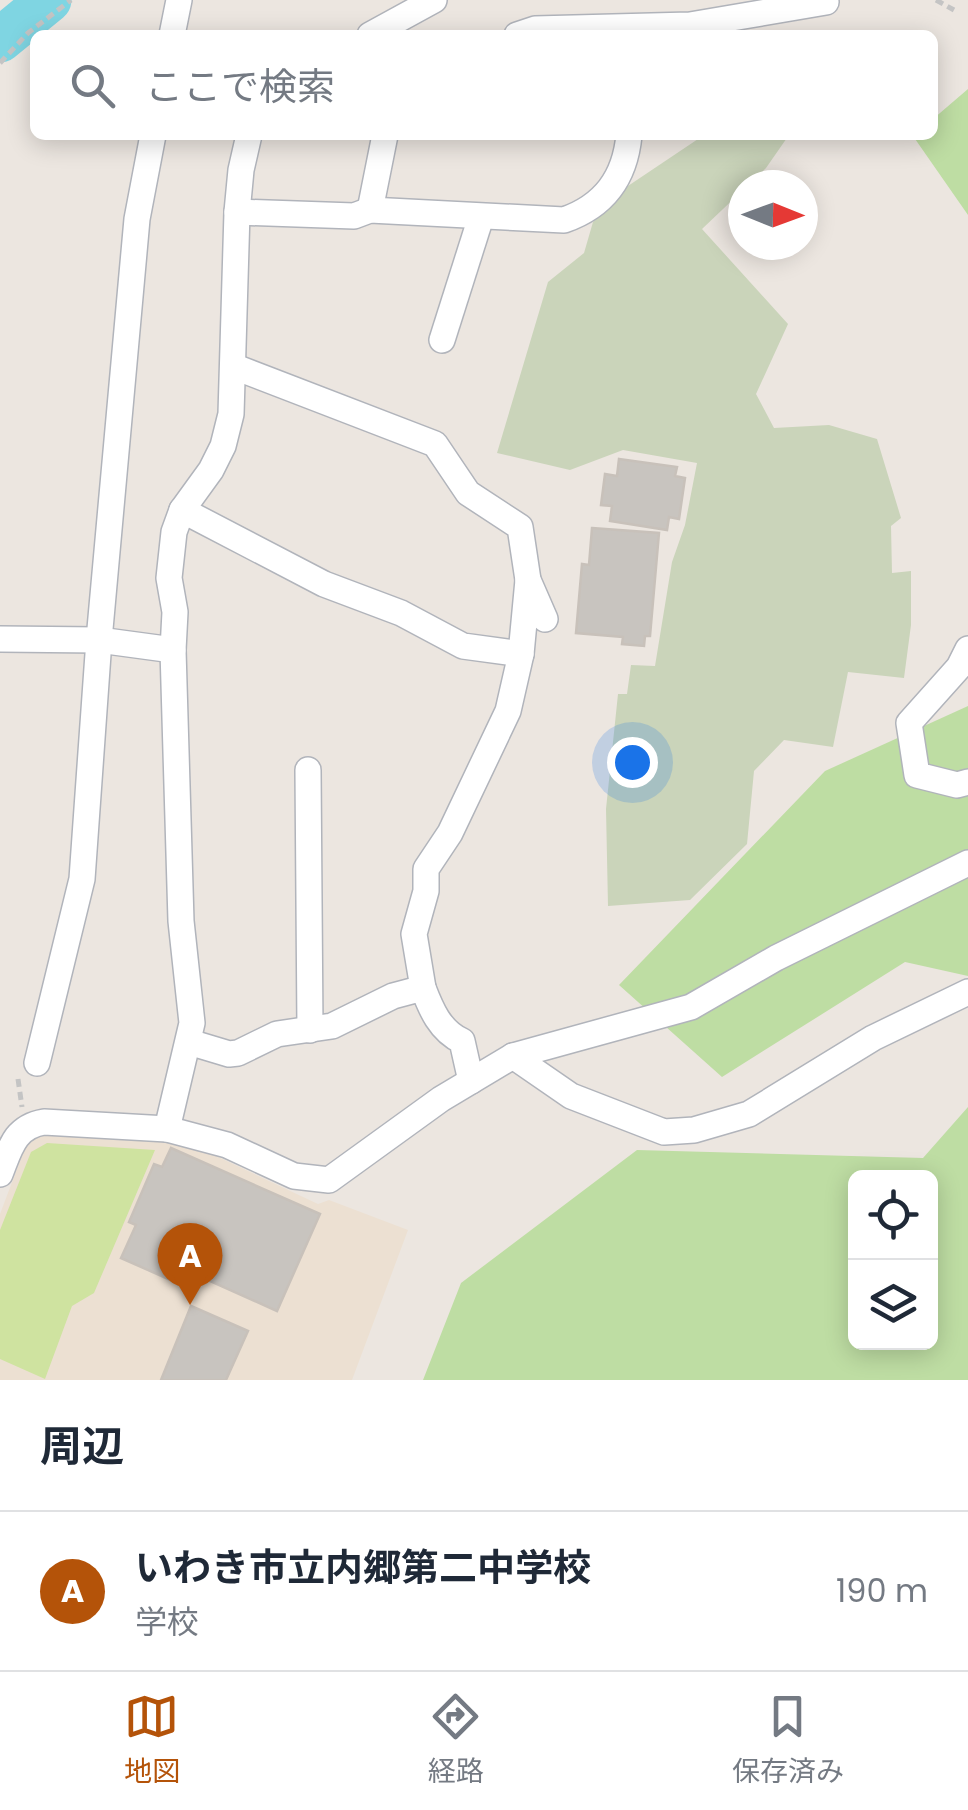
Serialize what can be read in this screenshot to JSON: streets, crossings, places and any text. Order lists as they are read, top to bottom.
{
  "north": "right",
  "page": {
    "search": "ここで検索",
    "pins": "A",
    "heading": "周辺",
    "list": [
      {
        "mark": "A",
        "name": "いわき市立内郷第二中学校",
        "note": "学校",
        "value": "190 m"
      }
    ],
    "nav": ["地図", "経路", "保存済み"]
  }
}
